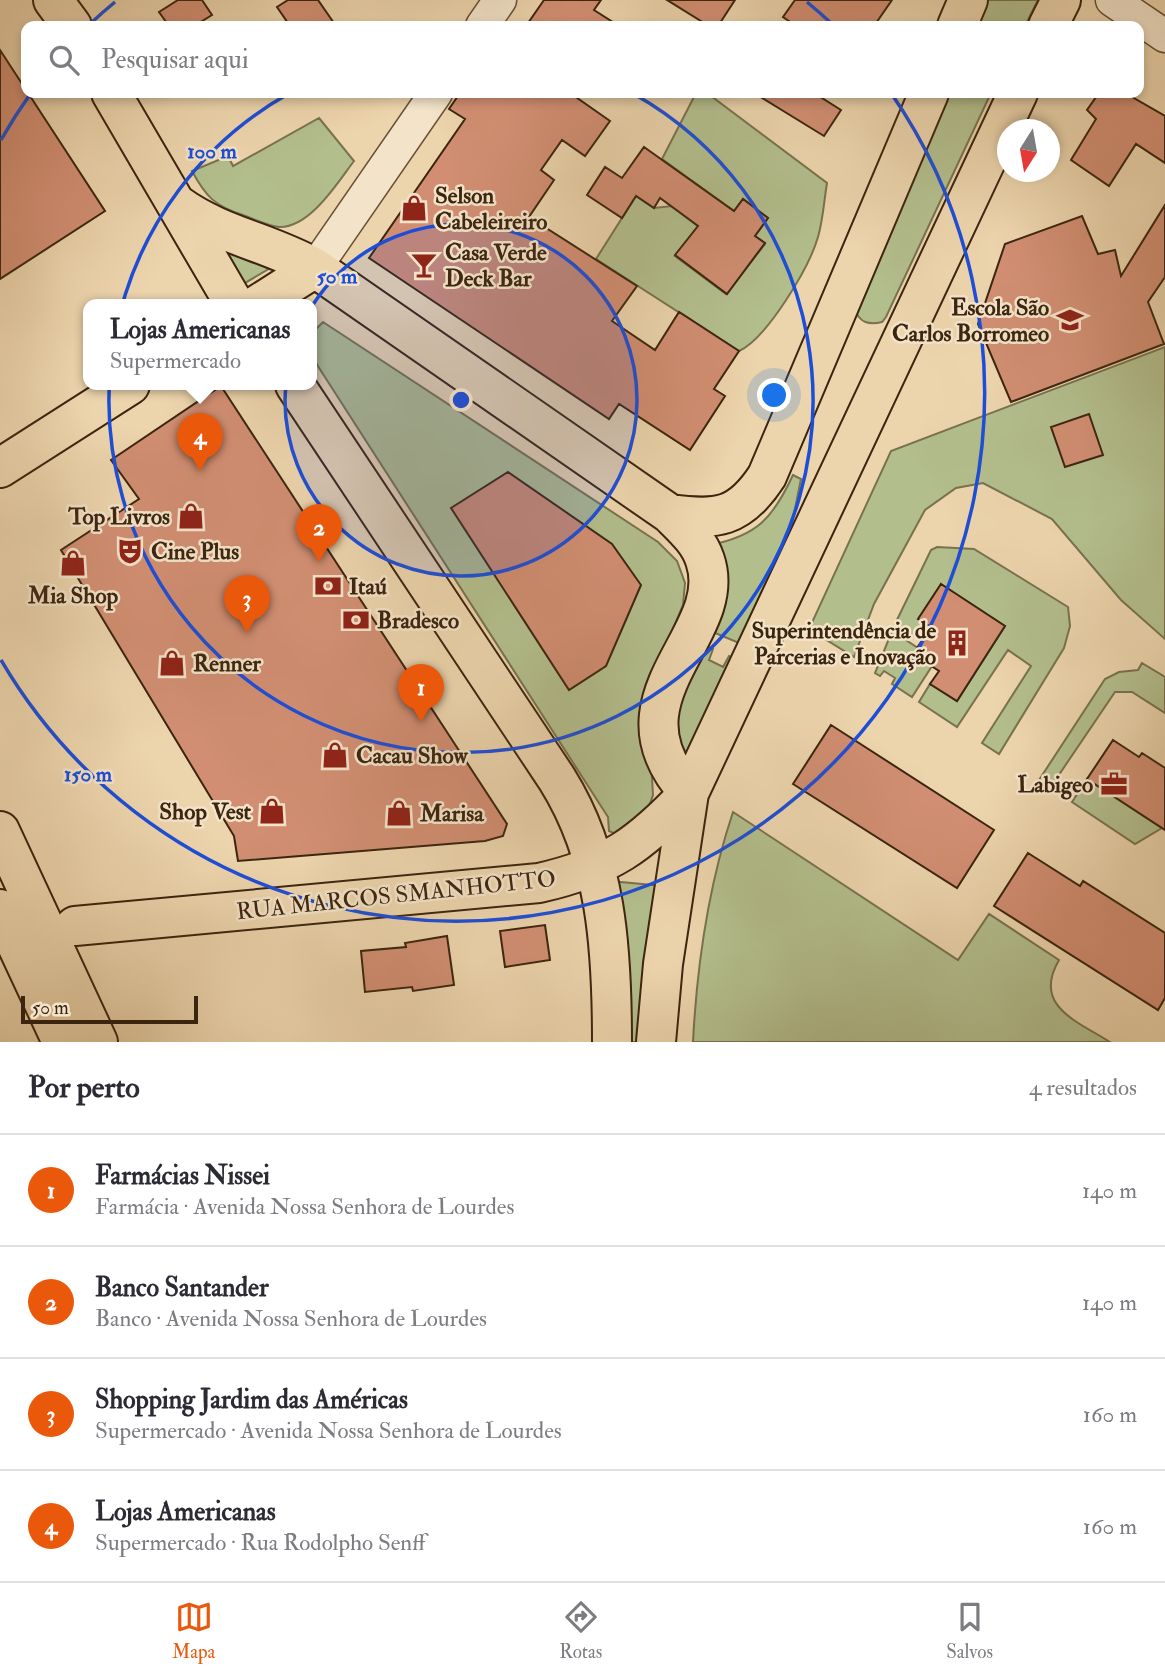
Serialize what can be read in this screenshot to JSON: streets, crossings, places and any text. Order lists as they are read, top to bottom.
{
  "streets": {
    "main road": ["RUA MARCOS SMANHOTTO"]
  },
  "places": {
    "shop": [
      "Selson Cabeleireiro",
      "Top Livros",
      "Mia Shop",
      "Renner",
      "Cacau Show",
      "Shop Vest",
      "Marisa"
    ],
    "bar": ["Casa Verde Deck Bar"],
    "school or university": ["Escola São Carlos Borromeo"],
    "theatre": ["Cine Plus"],
    "bank": ["Itaú", "Bradesco"],
    "building": ["Superintendência de Parcerias e Inovação"],
    "office": ["Labigeo"]
  },
  "scale_bar": "50 m",
  "north": "bottom",
  "page": {
    "search": "Pesquisar aqui",
    "popup": ["Lojas Americanas", "Supermercado"],
    "pins": [
      "4",
      "2",
      "3",
      "1"
    ],
    "scale": "50 m",
    "heading": ["Por perto", "4 resultados"],
    "list": [
      {
        "mark": "1",
        "name": "Farmácias Nissei",
        "note": "Farmácia · Avenida Nossa Senhora de Lourdes",
        "value": "140 m"
      },
      {
        "mark": "2",
        "name": "Banco Santander",
        "note": "Banco · Avenida Nossa Senhora de Lourdes",
        "value": "140 m"
      },
      {
        "mark": "3",
        "name": "Shopping Jardim das Américas",
        "note": "Supermercado · Avenida Nossa Senhora de Lourdes",
        "value": "160 m"
      },
      {
        "mark": "4",
        "name": "Lojas Americanas",
        "note": "Supermercado · Rua Rodolpho Senff",
        "value": "160 m"
      }
    ],
    "nav": ["Mapa", "Rotas", "Salvos"]
  },
  "rings": ["100 m", "50 m", "150 m"]
}
